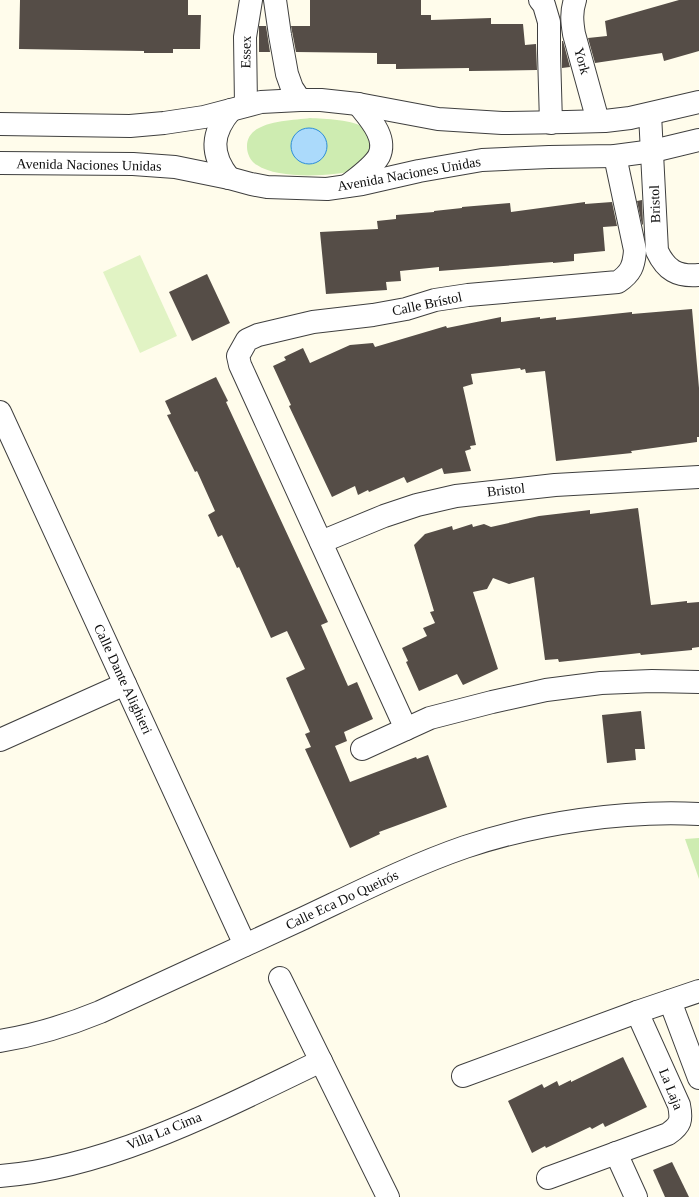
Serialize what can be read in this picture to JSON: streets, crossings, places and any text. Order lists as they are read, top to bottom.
{
  "streets": {
    "street": [
      "Essex",
      "York",
      "Avenida Naciones Unidas",
      "Bristol",
      "Calle Brístol",
      "Calle Dante Alighieri",
      "Calle Eca Do Queirós",
      "La Laja",
      "Villa La Cima"
    ]
  },
  "crossings": [
    ["Avenida Naciones Unidas", "Bristol"],
    ["Bristol", "Calle Brístol"],
    ["Calle Dante Alighieri", "Calle Eca Do Queirós"]
  ]
}
